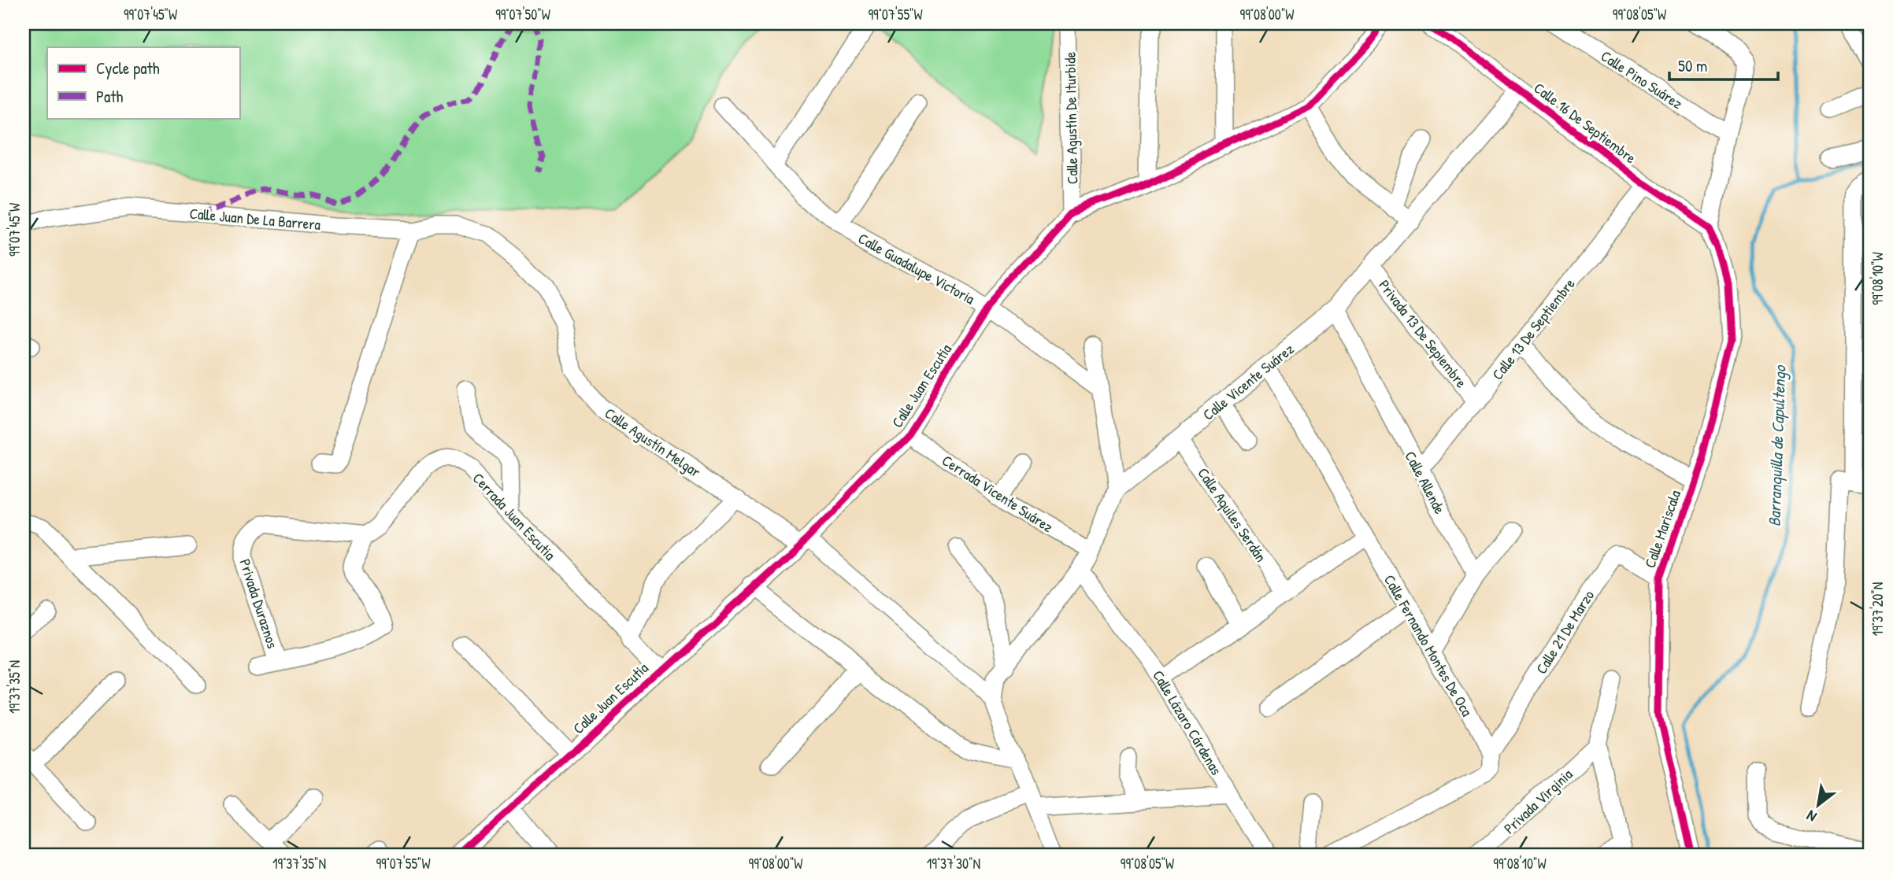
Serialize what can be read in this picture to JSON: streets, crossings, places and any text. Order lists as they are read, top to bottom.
{
  "streets": {
    "street": [
      "Calle Pino Suárez",
      "Calle Agustín De Iturbide",
      "Calle 16 De Septiembre",
      "Calle Juan De La Barrera",
      "Calle Guadalupe Victoria",
      "Calle 13 De Septiembre",
      "Privada 13 De Sepiembre",
      "Calle Vicente Suárez",
      "Calle Juan Escutia",
      "Calle Agustín Melgar",
      "Calle Allende",
      "Cerrada Vicente Suárez",
      "Calle Aquiles Serdán",
      "Cerrada Juan Escutia",
      "Calle Mariscala",
      "Privada Duraznos",
      "Calle 21 De Marzo",
      "Calle Fernando Montes De Oca",
      "Calle Lázaro Cárdenas",
      "Privada Virginia"
    ]
  },
  "crossings": [
    ["Calle Agustín De Iturbide", "Calle Juan Escutia"],
    ["Calle 16 De Septiembre", "Calle 13 De Septiembre"],
    ["Calle 16 De Septiembre", "Calle Vicente Suárez"],
    ["Calle 16 De Septiembre", "Calle Mariscala"],
    ["Calle Juan De La Barrera", "Calle Agustín Melgar"],
    ["Calle Guadalupe Victoria", "Calle Juan Escutia"],
    ["Calle 13 De Septiembre", "Privada 13 De Sepiembre"],
    ["Calle 13 De Septiembre", "Calle Allende"],
    ["Privada 13 De Sepiembre", "Calle Vicente Suárez"],
    ["Calle Vicente Suárez", "Calle Allende"],
    ["Calle Vicente Suárez", "Calle Aquiles Serdán"],
    ["Calle Vicente Suárez", "Calle Fernando Montes De Oca"],
    ["Calle Juan Escutia", "Calle Agustín Melgar"],
    ["Calle Juan Escutia", "Cerrada Vicente Suárez"],
    ["Calle Juan Escutia", "Cerrada Juan Escutia"],
    ["Cerrada Juan Escutia", "Privada Duraznos"],
    ["Calle Mariscala", "Calle 21 De Marzo"],
    ["Calle 21 De Marzo", "Calle Fernando Montes De Oca"]
  ],
  "water": ["Barranquilla de Capultengo"],
  "legend": ["Cycle path", "Path"],
  "scale_bar": "50 m",
  "north": "bottom left",
  "coordinates": [
    "99°07'45\"W",
    "99°07'50\"W",
    "99°07'55\"W",
    "99°08'00\"W",
    "99°08'05\"W",
    "99°08'10\"W",
    "19°37'20\"N",
    "19°37'35\"N",
    "19°37'30\"N"
  ]
}
